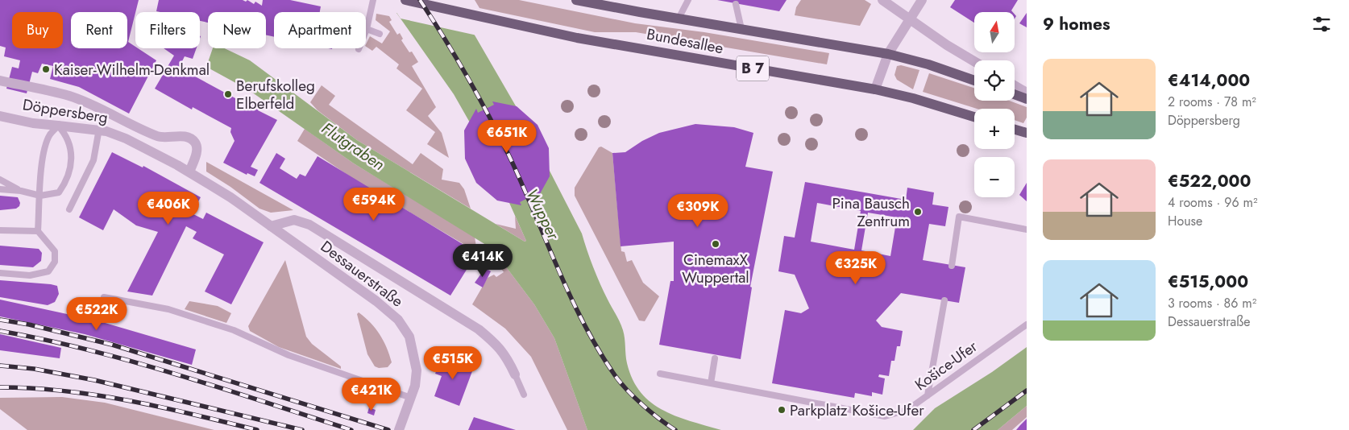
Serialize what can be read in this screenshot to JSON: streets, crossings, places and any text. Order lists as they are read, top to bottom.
{
  "streets": {
    "main road": ["Bundesallee", "B 7"],
    "street": ["Döppersberg", "Dessauerstraße"],
    "lane": ["Košice-Ufer"]
  },
  "crossings": [
    ["Döppersberg", "Dessauerstraße"]
  ],
  "water": ["Flutgraben", "Wupper"],
  "places": [
    "Kaiser-Wilhelm-Denkmal",
    "Berufskolleg Elberfeld",
    "Pina Bausch Zentrum",
    "CinemaxX Wuppertal",
    "Parkplatz Košice-Ufer"
  ],
  "north": "top",
  "page": {
    "heading": "9 homes",
    "map_buttons": ["+", "−"],
    "chip": [
      "Buy",
      "Rent",
      "Filters",
      "New",
      "Apartment"
    ],
    "list": [
      {
        "name": "€414,000",
        "note": "2 rooms · 78 m² · Döppersberg"
      },
      {
        "name": "€522,000",
        "note": "4 rooms · 96 m² · House"
      },
      {
        "name": "€515,000",
        "note": "3 rooms · 86 m² · Dessauerstraße"
      }
    ],
    "price": [
      "€651K",
      "€594K",
      "€406K",
      "€309K",
      "€414K",
      "€325K",
      "€522K",
      "€515K",
      "€421K"
    ]
  }
}
